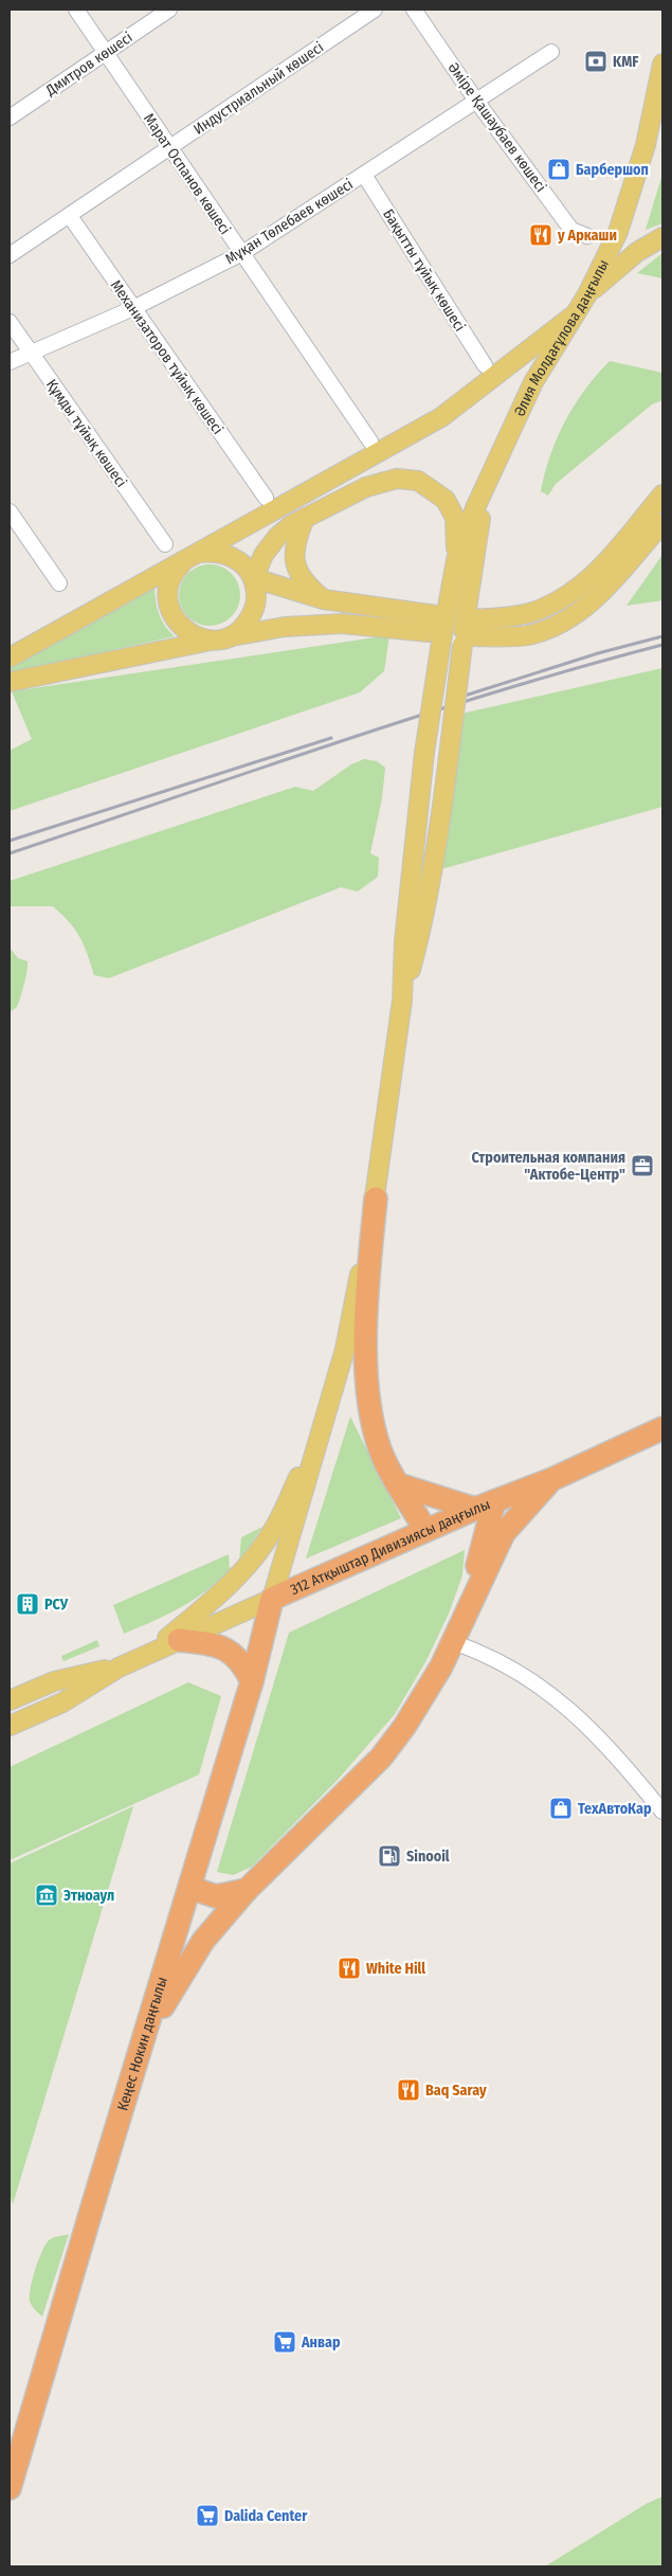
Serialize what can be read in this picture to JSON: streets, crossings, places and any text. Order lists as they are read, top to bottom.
{
  "streets": {
    "highway": ["312 Атқыштар Дивизиясы даңғылы", "Кеңес Нокин даңғылы"],
    "main road": ["Әлия Молдағұлова даңғылы"],
    "street": [
      "Дмитров көшесі",
      "Индустриальный көшесі",
      "Әміре Қашаубаев көшесі",
      "Марат Оспанов көшесі",
      "Мұқан Төлебаев көшесі",
      "Бақытты тұйық көшесі",
      "Механизаторов тұйық көшесі",
      "Құмды тұйық көшесі"
    ]
  },
  "crossings": [
    ["Дмитров көшесі", "Марат Оспанов көшесі"],
    ["Индустриальный көшесі", "Марат Оспанов көшесі"],
    ["Индустриальный көшесі", "Механизаторов тұйық көшесі"],
    ["Әміре Қашаубаев көшесі", "Мұқан Төлебаев көшесі"],
    ["Марат Оспанов көшесі", "Мұқан Төлебаев көшесі"],
    ["Мұқан Төлебаев көшесі", "Бақытты тұйық көшесі"],
    ["Мұқан Төлебаев көшесі", "Механизаторов тұйық көшесі"],
    ["Мұқан Төлебаев көшесі", "Құмды тұйық көшесі"],
    ["312 Атқыштар Дивизиясы даңғылы", "Кеңес Нокин даңғылы"]
  ],
  "places": {
    "bank": ["KMF"],
    "shop": ["Барбершоп", "ТехАвтоКар"],
    "restaurant": ["у Аркаши", "White Hill", "Baq Saray"],
    "office": ["Строительная компания \"Актобе-Центр\""],
    "building": ["РСУ"],
    "fuel station": ["Sinooil"],
    "museum": ["Этноаул"],
    "supermarket": ["Анвар", "Dalida Center"]
  }
}
